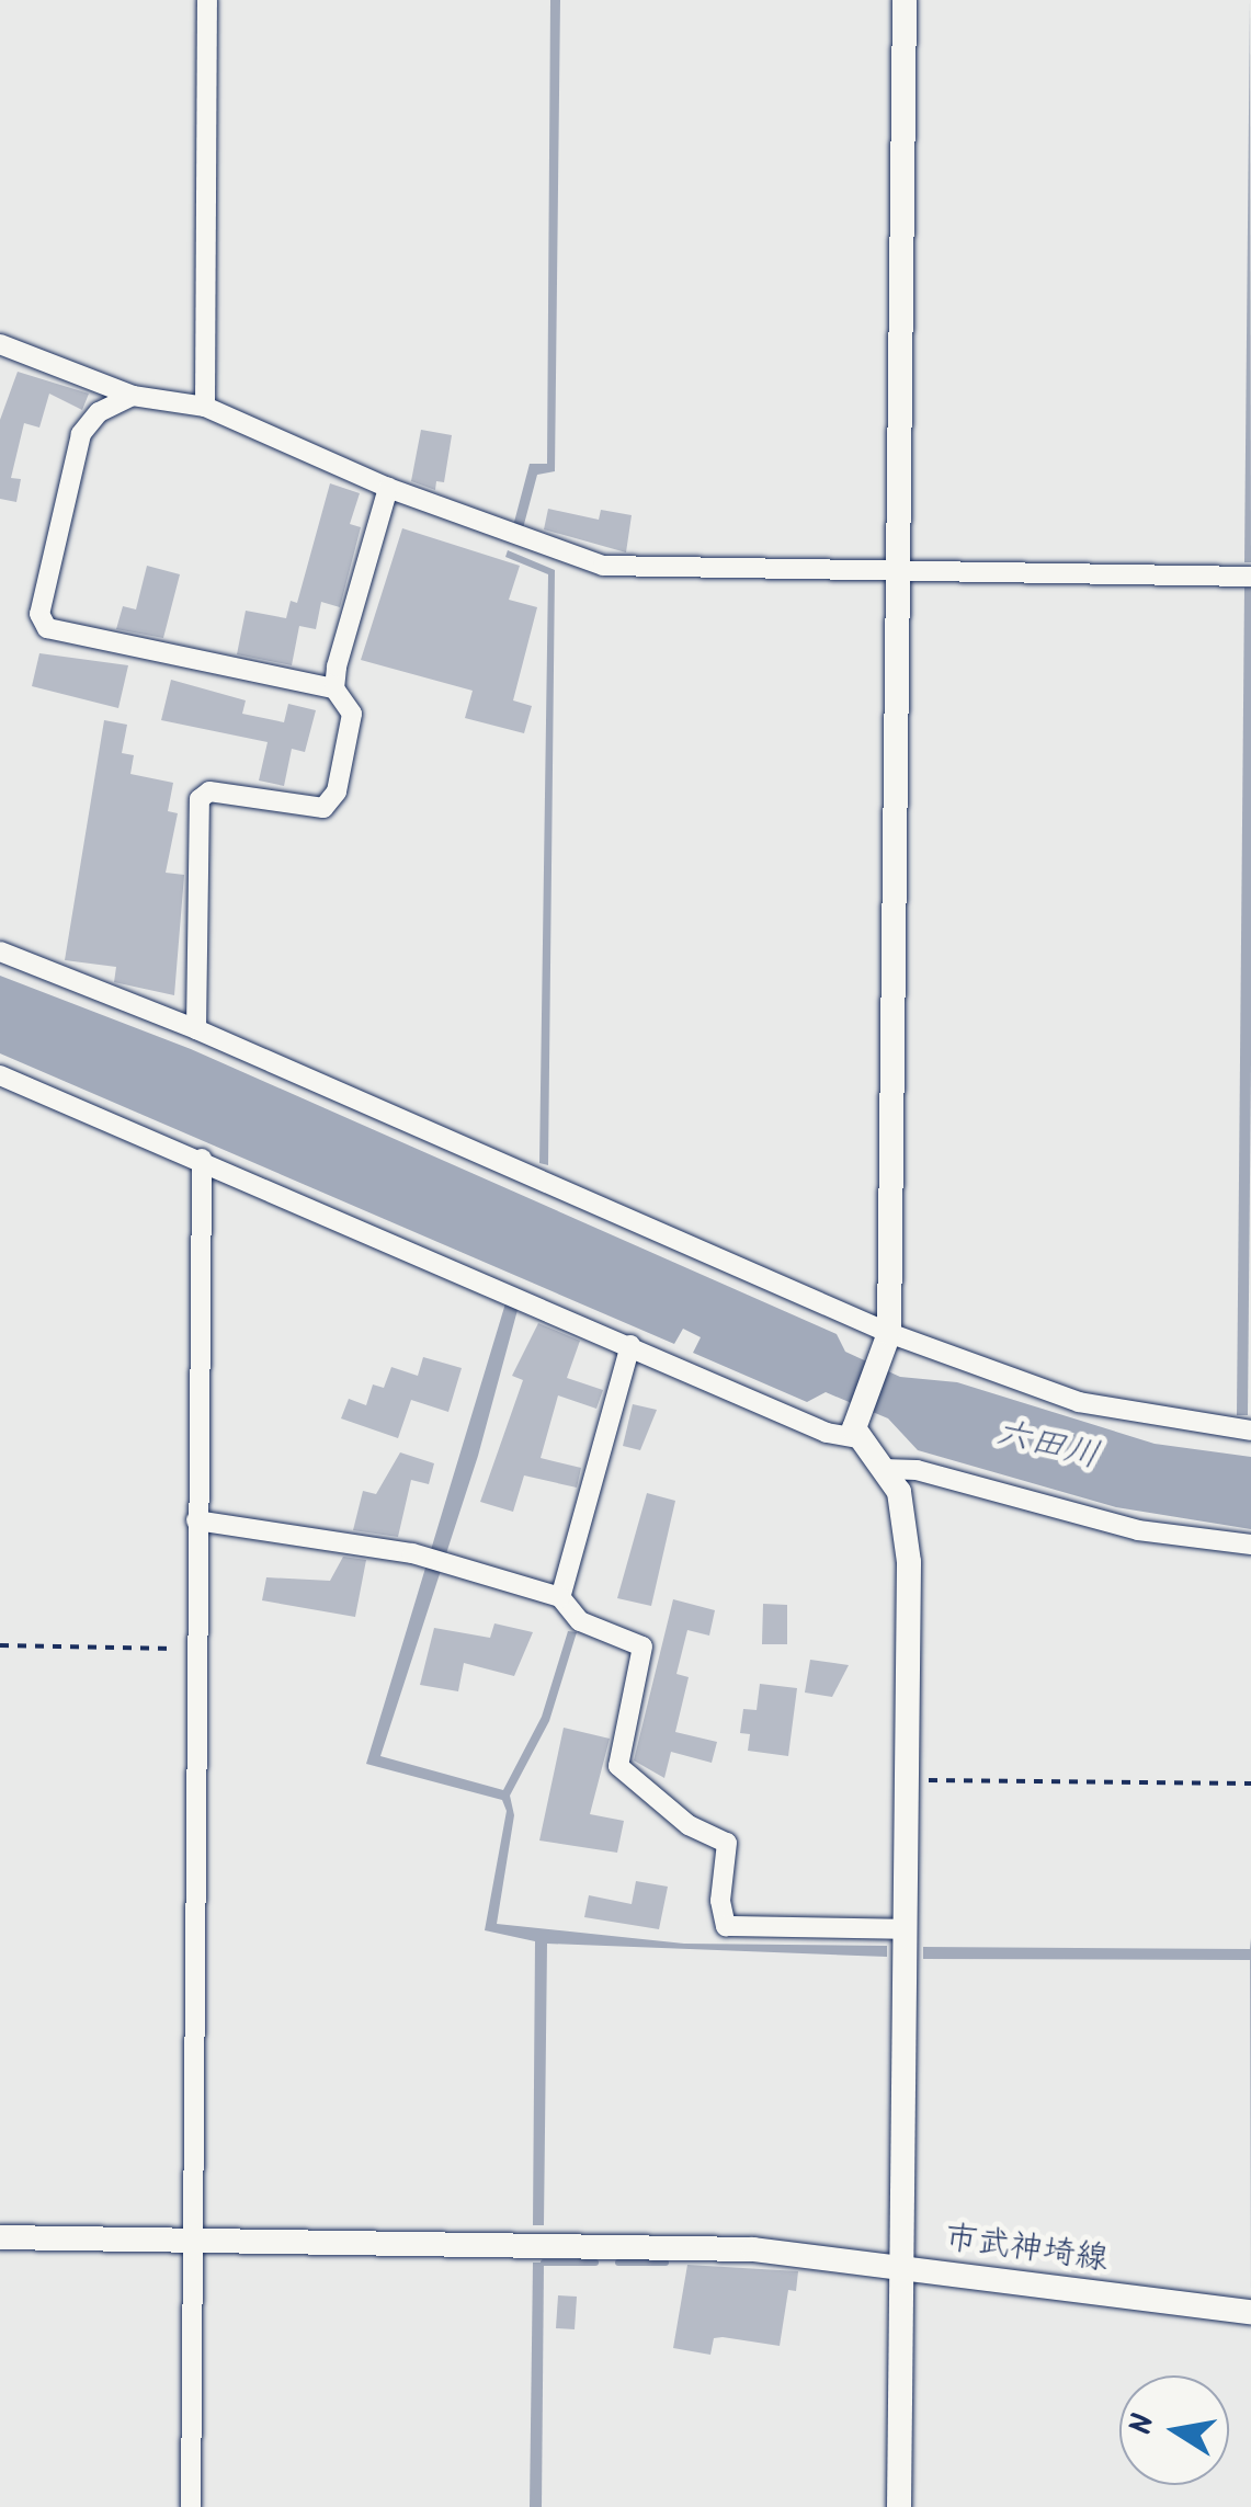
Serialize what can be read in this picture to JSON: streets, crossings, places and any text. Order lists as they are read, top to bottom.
{
  "streets": {
    "street": ["市武神埼線"]
  },
  "water": ["六田川"],
  "north": "left"
}
